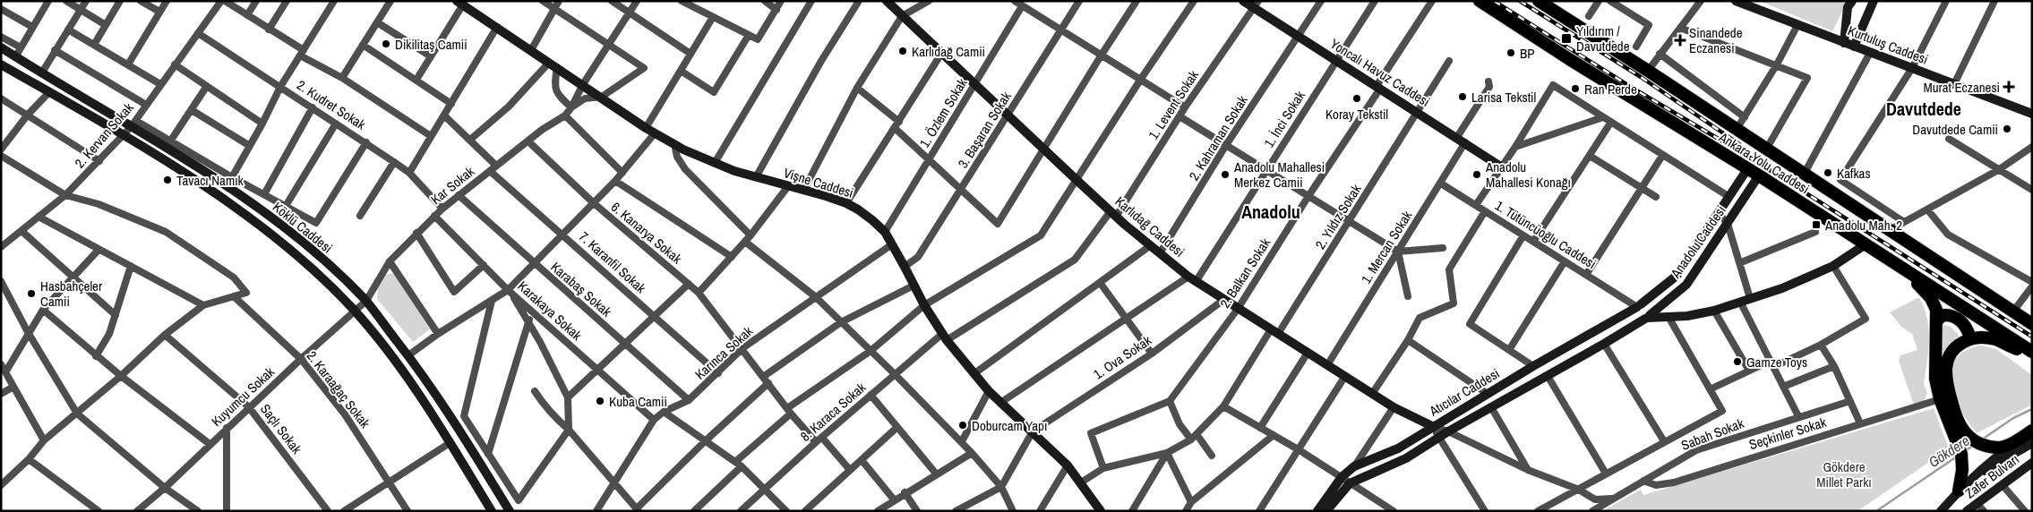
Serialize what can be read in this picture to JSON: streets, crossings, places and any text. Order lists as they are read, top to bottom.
{
  "streets": {
    "highway": ["Ankara Yolu Caddesi"],
    "main road": [
      "Kurtuluş Caddesi",
      "Yoncalı Havuz Caddesi",
      "Vişne Caddesi",
      "Karlıdağ Caddesi",
      "Köklü Caddesi",
      "Anadolu Caddesi",
      "Atıcılar Caddesi",
      "Zafer Bulvarı"
    ],
    "street": [
      "2. Kudret Sokak",
      "1. Levent Sokak",
      "1. Özlem Sokak",
      "1. İnci Sokak",
      "3. Başaran Sokak",
      "2. Kervan Sokak",
      "2. Kahraman Sokak",
      "Kar Sokak",
      "2. Yıldız Sokak",
      "6. Kanarya Sokak",
      "1. Tütüncüoğlu Caddesi",
      "1. Mercan Sokak",
      "7. Karanfil Sokak",
      "2. Balkan Sokak",
      "Karabaş Sokak",
      "Karakaya Sokak",
      "Karınca Sokak",
      "1. Ova Sokak",
      "2. Karaağaç Sokak",
      "Kuyumcu Sokak",
      "8. Karaca Sokak",
      "Saçlı Sokak",
      "Seçkinler Sokak",
      "Sabah Sokak"
    ]
  },
  "crossings": [
    ["Yoncalı Havuz Caddesi", "1. Levent Sokak"],
    ["Yoncalı Havuz Caddesi", "1. İnci Sokak"],
    ["Yoncalı Havuz Caddesi", "2. Kahraman Sokak"],
    ["Yoncalı Havuz Caddesi", "2. Yıldız Sokak"],
    ["Yoncalı Havuz Caddesi", "1. Mercan Sokak"],
    ["Yoncalı Havuz Caddesi", "2. Balkan Sokak"],
    ["2. Kudret Sokak", "2. Kervan Sokak"],
    ["2. Kudret Sokak", "Kar Sokak"],
    ["1. Levent Sokak", "Vişne Caddesi"],
    ["1. Levent Sokak", "Karlıdağ Caddesi"],
    ["1. Levent Sokak", "8. Karaca Sokak"],
    ["1. Özlem Sokak", "Vişne Caddesi"],
    ["1. Özlem Sokak", "Karlıdağ Caddesi"],
    ["1. İnci Sokak", "Karlıdağ Caddesi"],
    ["3. Başaran Sokak", "Vişne Caddesi"],
    ["3. Başaran Sokak", "Karlıdağ Caddesi"],
    ["2. Kervan Sokak", "Köklü Caddesi"],
    ["2. Kahraman Sokak", "Karlıdağ Caddesi"],
    ["Ankara Yolu Caddesi", "Anadolu Caddesi"],
    ["Ankara Yolu Caddesi", "Atıcılar Caddesi"],
    ["Vişne Caddesi", "Kar Sokak"],
    ["Vişne Caddesi", "Karınca Sokak"],
    ["Vişne Caddesi", "1. Ova Sokak"],
    ["Vişne Caddesi", "8. Karaca Sokak"],
    ["Kar Sokak", "Köklü Caddesi"],
    ["Kar Sokak", "6. Kanarya Sokak"],
    ["Kar Sokak", "7. Karanfil Sokak"],
    ["Kar Sokak", "Karabaş Sokak"],
    ["Kar Sokak", "Karakaya Sokak"],
    ["Kar Sokak", "Kuyumcu Sokak"],
    ["2. Yıldız Sokak", "Karlıdağ Caddesi"],
    ["Karlıdağ Caddesi", "1. Mercan Sokak"],
    ["Karlıdağ Caddesi", "2. Balkan Sokak"],
    ["Karlıdağ Caddesi", "1. Ova Sokak"],
    ["Karlıdağ Caddesi", "Atıcılar Caddesi"],
    ["Köklü Caddesi", "Kuyumcu Sokak"],
    ["6. Kanarya Sokak", "Karınca Sokak"],
    ["6. Kanarya Sokak", "8. Karaca Sokak"],
    ["1. Tütüncüoğlu Caddesi", "Anadolu Caddesi"],
    ["1. Tütüncüoğlu Caddesi", "1. Mercan Sokak"],
    ["1. Tütüncüoğlu Caddesi", "Atıcılar Caddesi"],
    ["Anadolu Caddesi", "Atıcılar Caddesi"],
    ["7. Karanfil Sokak", "Karınca Sokak"],
    ["Karabaş Sokak", "Karınca Sokak"],
    ["Karakaya Sokak", "Karınca Sokak"],
    ["2. Karaağaç Sokak", "Kuyumcu Sokak"],
    ["Kuyumcu Sokak", "Saçlı Sokak"],
    ["Seçkinler Sokak", "Sabah Sokak"]
  ],
  "districts": ["Davutdede", "Anadolu"],
  "water": ["Gökdere"],
  "parks": ["Gökdere Millet Parkı"],
  "places": {
    "transit": ["Yıldırım / Davutdede", "Anadolu Mah. 2"],
    "health": ["Sinandede Eczanesi", "Murat Eczanesi"],
    "other": [
      "Dikilitaş Camii",
      "Karlıdağ Camii",
      "BP",
      "Ran Perde",
      "Larisa Tekstil",
      "Koray Tekstil",
      "Davutdede Camii",
      "Kafkas",
      "Anadolu Mahallesi Merkez Camii",
      "Anadolu Mahallesi Konağı",
      "Tavacı Namık",
      "Hasbahçeler Camii",
      "Gamze Toys",
      "Kuba Camii",
      "Doburcam Yapı"
    ]
  }
}
